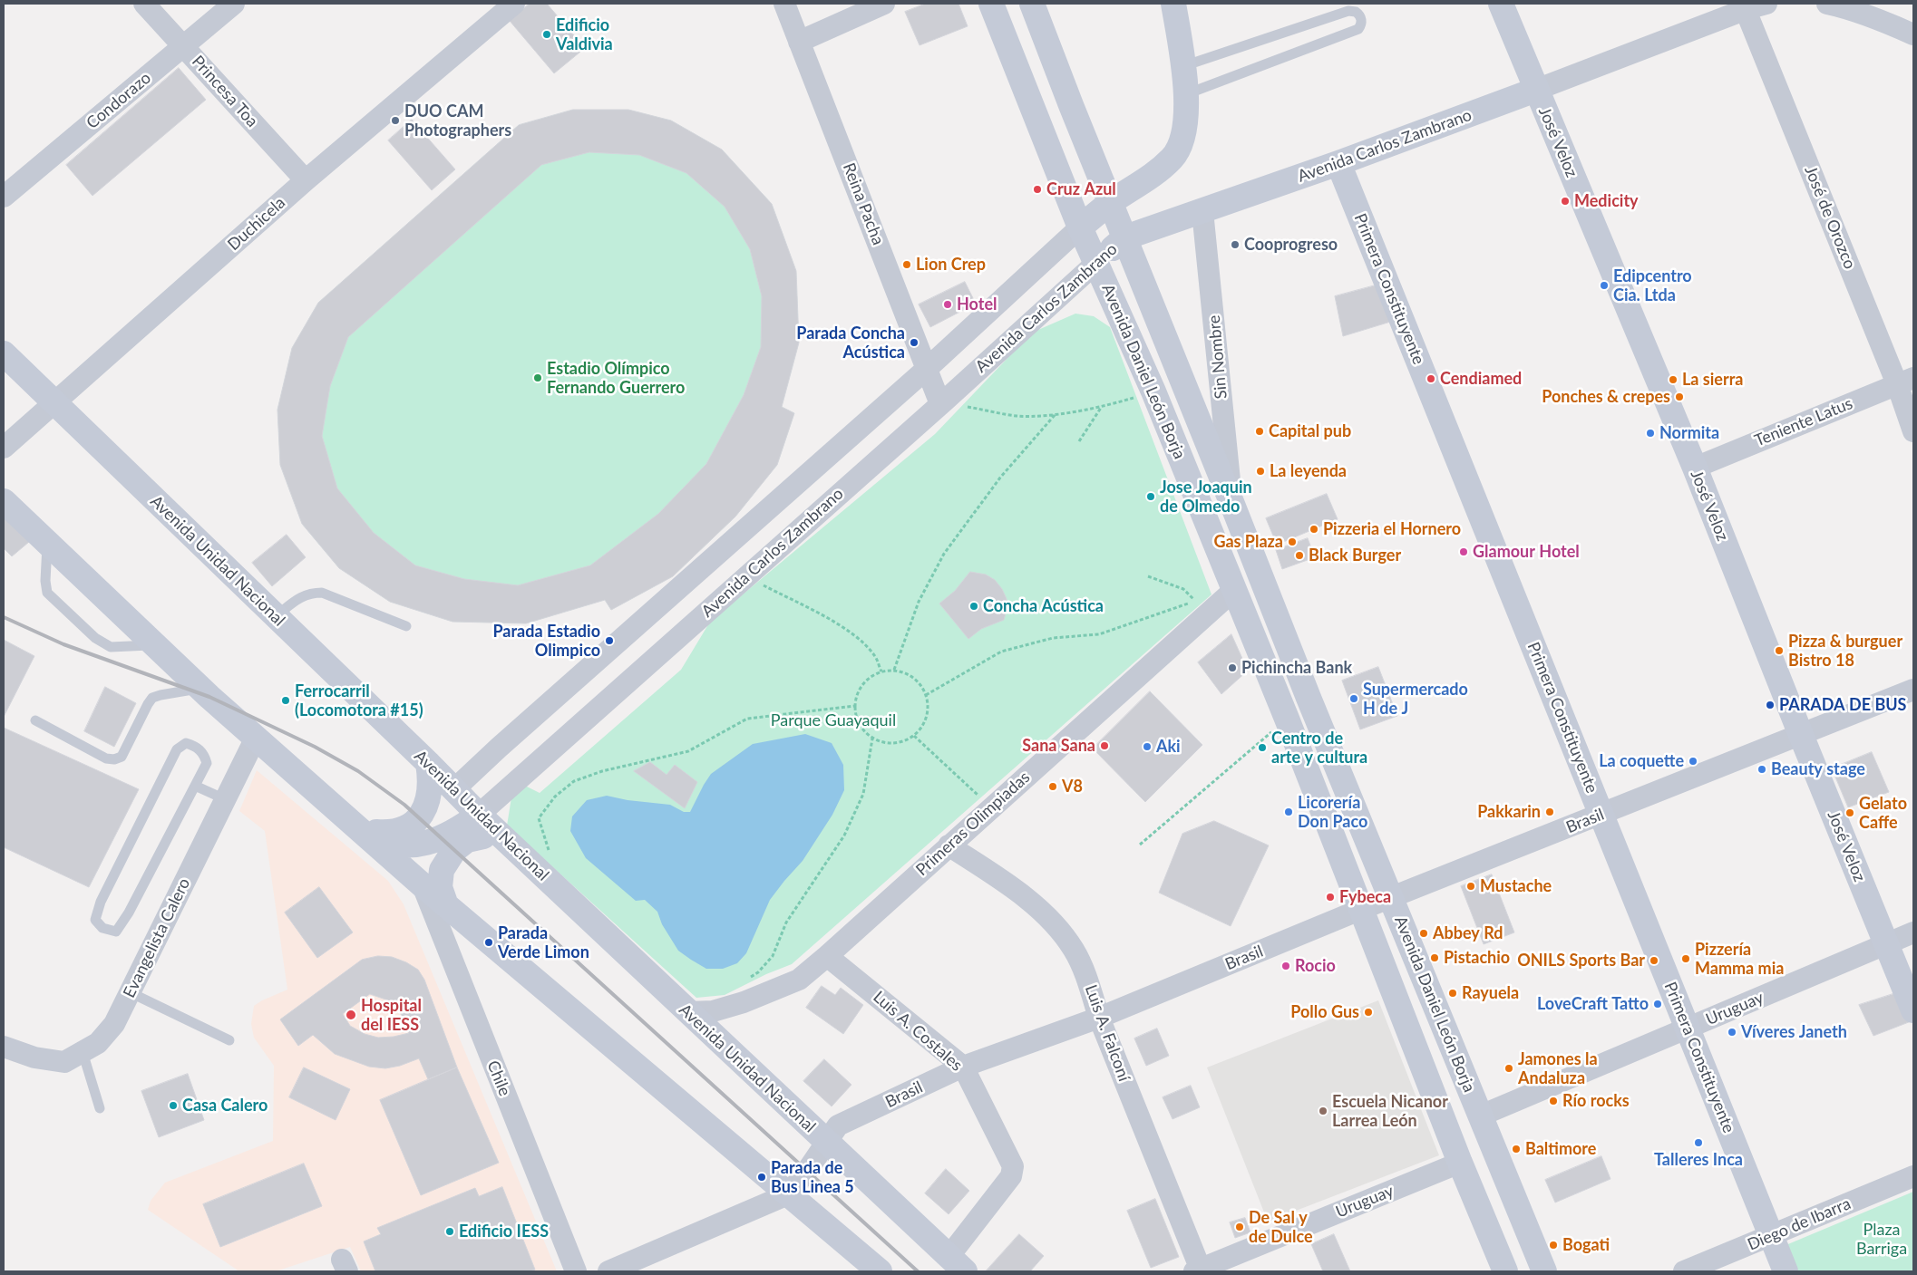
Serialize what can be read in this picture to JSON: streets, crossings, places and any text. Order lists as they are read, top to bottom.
{
  "streets": {
    "street": [
      "Princesa Toa",
      "Condorazo",
      "José Veloz",
      "Avenida Carlos Zambrano",
      "Reina Pacha",
      "José de Orozco",
      "Duchicela",
      "Primera Constituyente",
      "Sin Nombre",
      "Avenida Daniel León Borja",
      "Teniente Latus",
      "Avenida Unidad Nacional",
      "Brasil",
      "Primeras Olimpiadas",
      "Evangelista Calero",
      "Uruguay",
      "Luis A. Costales",
      "Luis A. Falconí",
      "Chile",
      "Diego de Ibarra"
    ]
  },
  "crossings": [
    ["Princesa Toa", "Condorazo"],
    ["Princesa Toa", "Duchicela"],
    ["José Veloz", "Avenida Carlos Zambrano"],
    ["José Veloz", "Teniente Latus"],
    ["José Veloz", "Brasil"],
    ["José Veloz", "Uruguay"],
    ["Avenida Carlos Zambrano", "Reina Pacha"],
    ["Avenida Carlos Zambrano", "José de Orozco"],
    ["Avenida Carlos Zambrano", "Primera Constituyente"],
    ["Avenida Carlos Zambrano", "Sin Nombre"],
    ["Avenida Carlos Zambrano", "Avenida Daniel León Borja"],
    ["Avenida Carlos Zambrano", "Avenida Unidad Nacional"],
    ["José de Orozco", "Teniente Latus"],
    ["Duchicela", "Avenida Unidad Nacional"],
    ["Primera Constituyente", "Brasil"],
    ["Primera Constituyente", "Uruguay"],
    ["Primera Constituyente", "Diego de Ibarra"],
    ["Sin Nombre", "Avenida Daniel León Borja"],
    ["Avenida Daniel León Borja", "Brasil"],
    ["Avenida Daniel León Borja", "Primeras Olimpiadas"],
    ["Avenida Daniel León Borja", "Uruguay"],
    ["Avenida Unidad Nacional", "Brasil"],
    ["Avenida Unidad Nacional", "Primeras Olimpiadas"],
    ["Avenida Unidad Nacional", "Luis A. Costales"],
    ["Brasil", "Luis A. Costales"],
    ["Brasil", "Luis A. Falconí"],
    ["Primeras Olimpiadas", "Luis A. Costales"],
    ["Primeras Olimpiadas", "Luis A. Falconí"],
    ["Uruguay", "Luis A. Falconí"]
  ],
  "parks": ["Parque Guayaquil", "Plaza Barriga"],
  "places": [
    "Edificio Valdivia",
    "DUO CAM Photographers",
    "Cruz Azul",
    "Medicity",
    "Cooprogreso",
    "Lion Crep",
    "Edipcentro Cia. Ltda",
    "Hotel",
    "Parada Concha Acústica",
    "Estadio Olímpico Fernando Guerrero",
    "Cendiamed",
    "La sierra",
    "Ponches & crepes",
    "Capital pub",
    "Normita",
    "La leyenda",
    "Jose Joaquin de Olmedo",
    "Pizzeria el Hornero",
    "Gas Plaza",
    "Glamour Hotel",
    "Black Burger",
    "Concha Acústica",
    "Parada Estadio Olimpico",
    "Pizza & burguer Bistro 18",
    "Pichincha Bank",
    "Supermercado H de J",
    "Ferrocarril (Locomotora #15)",
    "PARADA DE BUS",
    "Sana Sana",
    "Aki",
    "Centro de arte y cultura",
    "La coquette",
    "Beauty stage",
    "V8",
    "Licorería Don Paco",
    "Pakkarin",
    "Gelato Caffe",
    "Mustache",
    "Fybeca",
    "Abbey Rd",
    "Parada Verde Limon",
    "Pistachio",
    "Pizzería Mamma mia",
    "ONILS Sports Bar",
    "Rocio",
    "Rayuela",
    "LoveCraft Tatto",
    "Pollo Gus",
    "Hospital del IESS",
    "Víveres Janeth",
    "Jamones la Andaluza",
    "Río rocks",
    "Casa Calero",
    "Escuela Nicanor Larrea León",
    "Talleres Inca",
    "Baltimore",
    "Parada de Bus Linea 5",
    "De Sal y de Dulce",
    "Edificio IESS",
    "Bogati"
  ]
}
